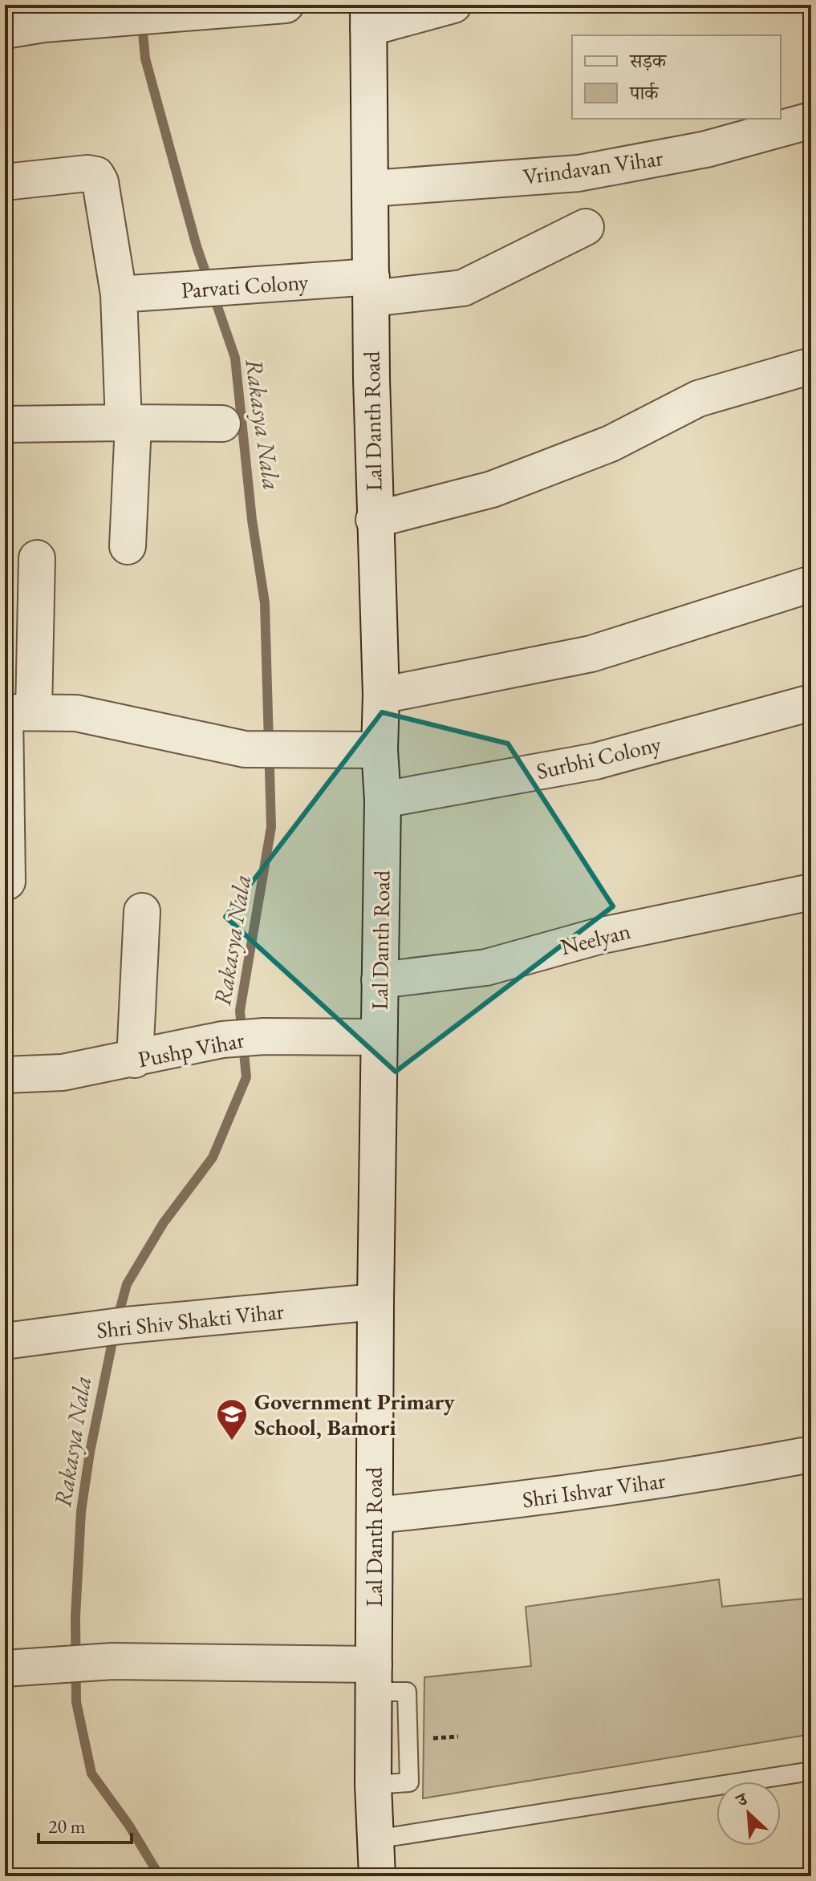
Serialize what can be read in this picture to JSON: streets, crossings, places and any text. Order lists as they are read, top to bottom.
{
  "streets": {
    "street": [
      "Vrindavan Vihar",
      "Parvati Colony",
      "Lal Danth Road",
      "Surbhi Colony",
      "Neelyan",
      "Pushp Vihar",
      "Shri Shiv Shakti Vihar",
      "Shri Ishvar Vihar"
    ]
  },
  "crossings": [
    ["Vrindavan Vihar", "Lal Danth Road"],
    ["Parvati Colony", "Lal Danth Road"],
    ["Lal Danth Road", "Surbhi Colony"],
    ["Lal Danth Road", "Neelyan"],
    ["Lal Danth Road", "Pushp Vihar"],
    ["Lal Danth Road", "Shri Shiv Shakti Vihar"],
    ["Lal Danth Road", "Shri Ishvar Vihar"]
  ],
  "water": ["Rakasya Nala"],
  "places": {
    "school or university": ["Government Primary School, Bamori"]
  },
  "legend": ["सड़क", "पार्क"],
  "scale_bar": "20 m",
  "north": "top left"
}
